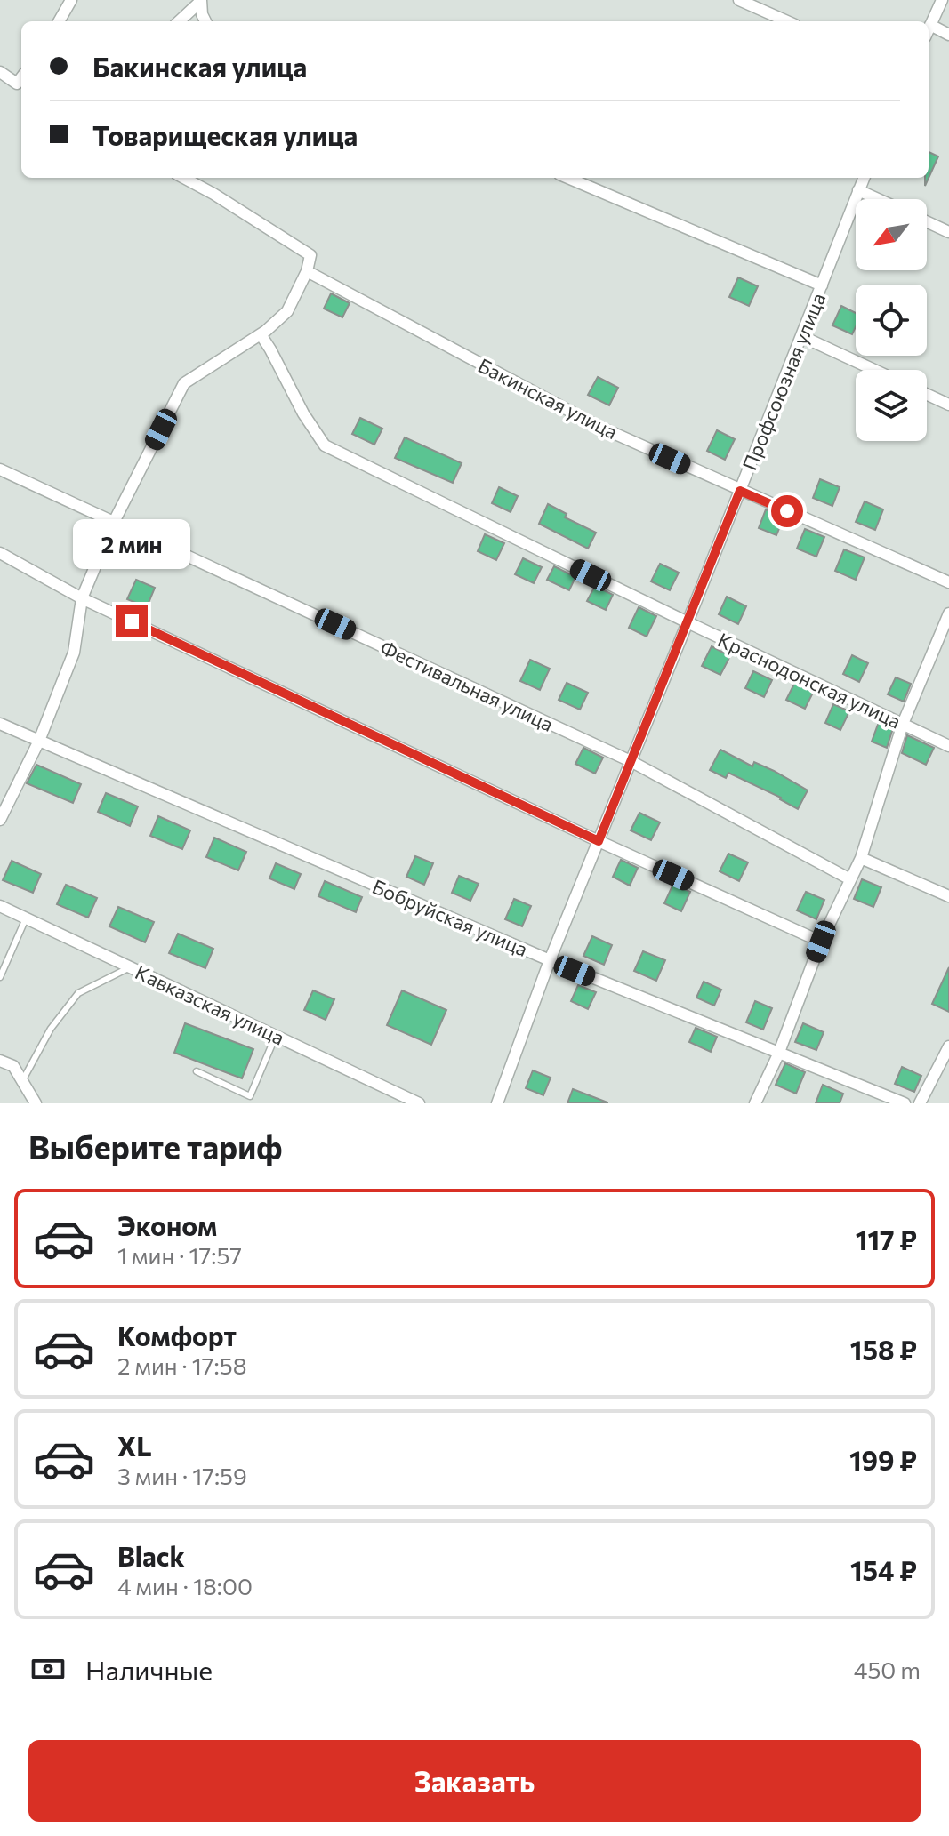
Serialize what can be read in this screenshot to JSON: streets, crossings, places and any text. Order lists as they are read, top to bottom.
{
  "streets": {
    "street": [
      "Профсоюзная улица",
      "Бакинская улица",
      "Краснодонская улица",
      "Фестивальная улица",
      "Бобруйская улица",
      "Кавказская улица"
    ]
  },
  "crossings": [
    ["Профсоюзная улица", "Бакинская улица"],
    ["Профсоюзная улица", "Краснодонская улица"],
    ["Профсоюзная улица", "Фестивальная улица"],
    ["Профсоюзная улица", "Бобруйская улица"]
  ],
  "north": "bottom left",
  "page": {
    "banner": ["Бакинская улица", "Товарищеская улица"],
    "bubble": "2 мин",
    "heading": "Выберите тариф",
    "list": [
      {
        "name": "Эконом",
        "note": "1 мин · 17:57",
        "value": "117 ₽"
      },
      {
        "name": "Комфорт",
        "note": "2 мин · 17:58",
        "value": "158 ₽"
      },
      {
        "name": "XL",
        "note": "3 мин · 17:59",
        "value": "199 ₽"
      },
      {
        "name": "Black",
        "note": "4 мин · 18:00",
        "value": "154 ₽"
      }
    ],
    "pay": ["Наличные", "450 m"],
    "buttons": "Заказать"
  }
}
